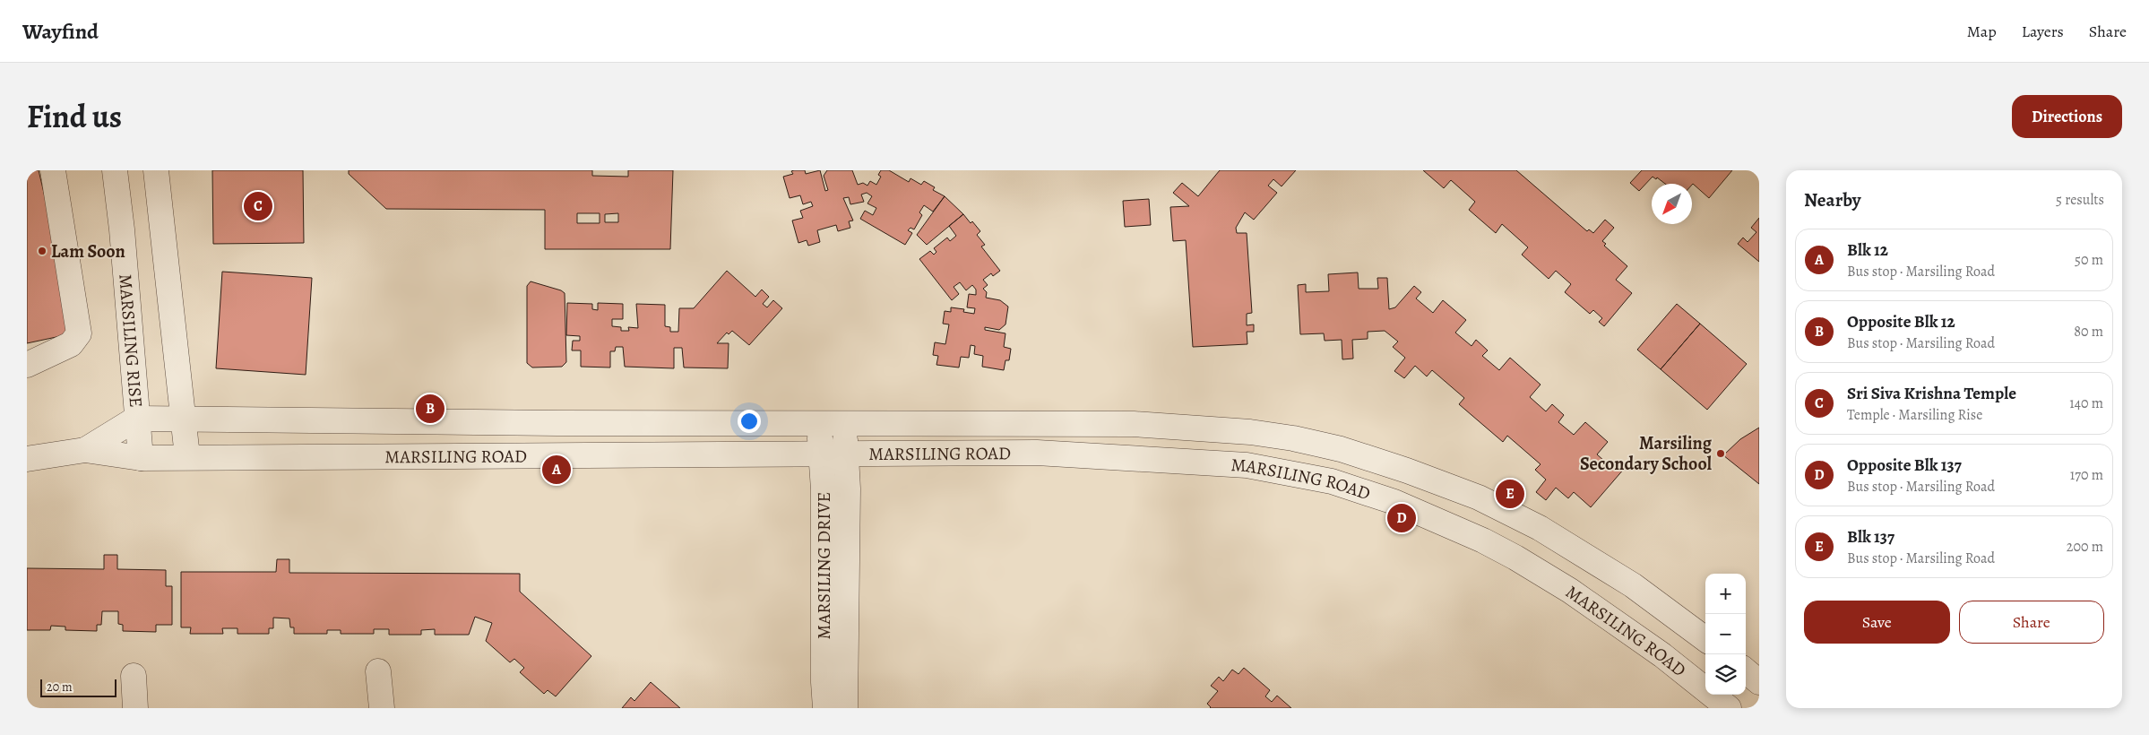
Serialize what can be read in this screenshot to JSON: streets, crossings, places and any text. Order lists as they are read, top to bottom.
{
  "streets": {
    "street": ["MARSILING RISE", "MARSILING ROAD", "MARSILING DRIVE"]
  },
  "crossings": [
    ["MARSILING RISE", "MARSILING ROAD"],
    ["MARSILING ROAD", "MARSILING DRIVE"]
  ],
  "places": ["Lam Soon", "Marsiling Secondary School"],
  "scale_bar": "20 m",
  "north": "bottom left",
  "page": {
    "header": "Wayfind",
    "nav": ["Map", "Layers", "Share"],
    "title": "Find us",
    "buttons": [
      "Directions",
      ["Save", "Share"]
    ],
    "heading": ["Nearby", "5 results"],
    "pins": [
      "C",
      "B",
      "A",
      "E",
      "D"
    ],
    "list": [
      {
        "mark": "A",
        "name": "Blk 12",
        "note": "Bus stop · Marsiling Road",
        "value": "50 m"
      },
      {
        "mark": "B",
        "name": "Opposite Blk 12",
        "note": "Bus stop · Marsiling Road",
        "value": "80 m"
      },
      {
        "mark": "C",
        "name": "Sri Siva Krishna Temple",
        "note": "Temple · Marsiling Rise",
        "value": "140 m"
      },
      {
        "mark": "D",
        "name": "Opposite Blk 137",
        "note": "Bus stop · Marsiling Road",
        "value": "170 m"
      },
      {
        "mark": "E",
        "name": "Blk 137",
        "note": "Bus stop · Marsiling Road",
        "value": "200 m"
      }
    ],
    "map_buttons": ["+", "−"],
    "scale": "20 m"
  }
}
